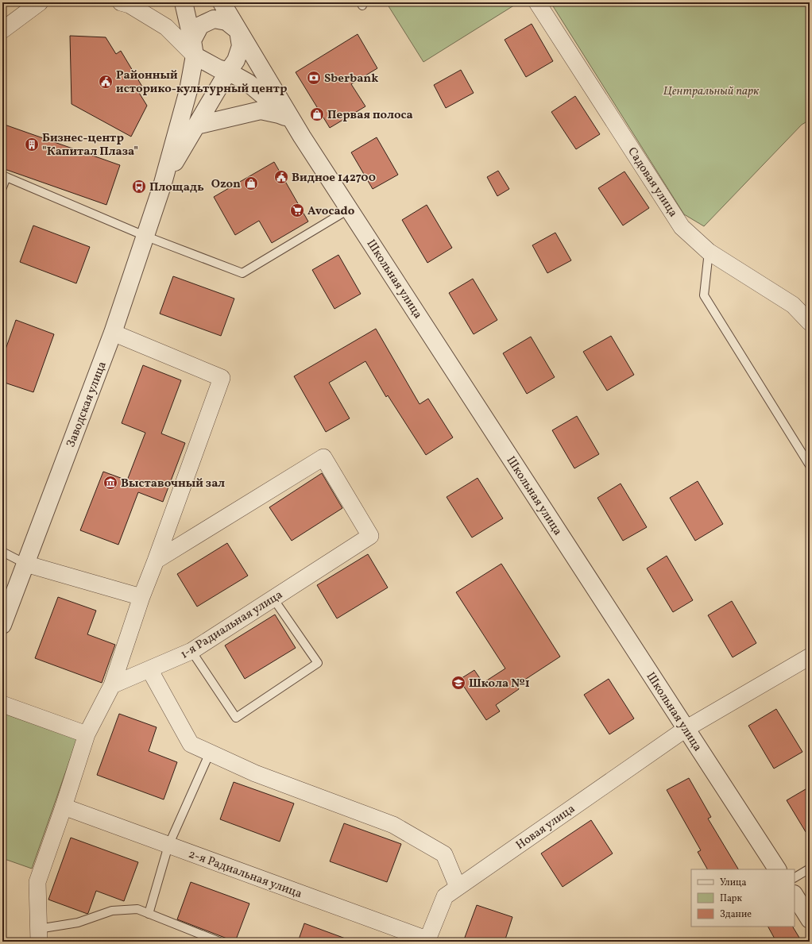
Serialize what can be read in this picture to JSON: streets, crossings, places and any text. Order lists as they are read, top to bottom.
{
  "streets": {
    "street": [
      "Садовая улица",
      "Школьная улица",
      "Заводская улица",
      "1-я Радиальная улица",
      "Новая улица",
      "2-я Радиальная улица"
    ]
  },
  "crossings": [
    ["Школьная улица", "Новая улица"],
    ["Новая улица", "2-я Радиальная улица"]
  ],
  "parks": ["Центральный парк"],
  "places": {
    "bank": ["Sberbank"],
    "public building": ["Районный историко-культурный центр", "Видное 142700"],
    "shop": ["Первая полоса", "Ozon"],
    "building": ["Бизнес-центр \"Капитал Плаза\""],
    "bus stop": ["Площадь"],
    "supermarket": ["Avocado"],
    "museum": ["Выставочный зал"],
    "school or university": ["Школа №1"]
  },
  "legend": ["Улица", "Парк", "Здание"]
}
